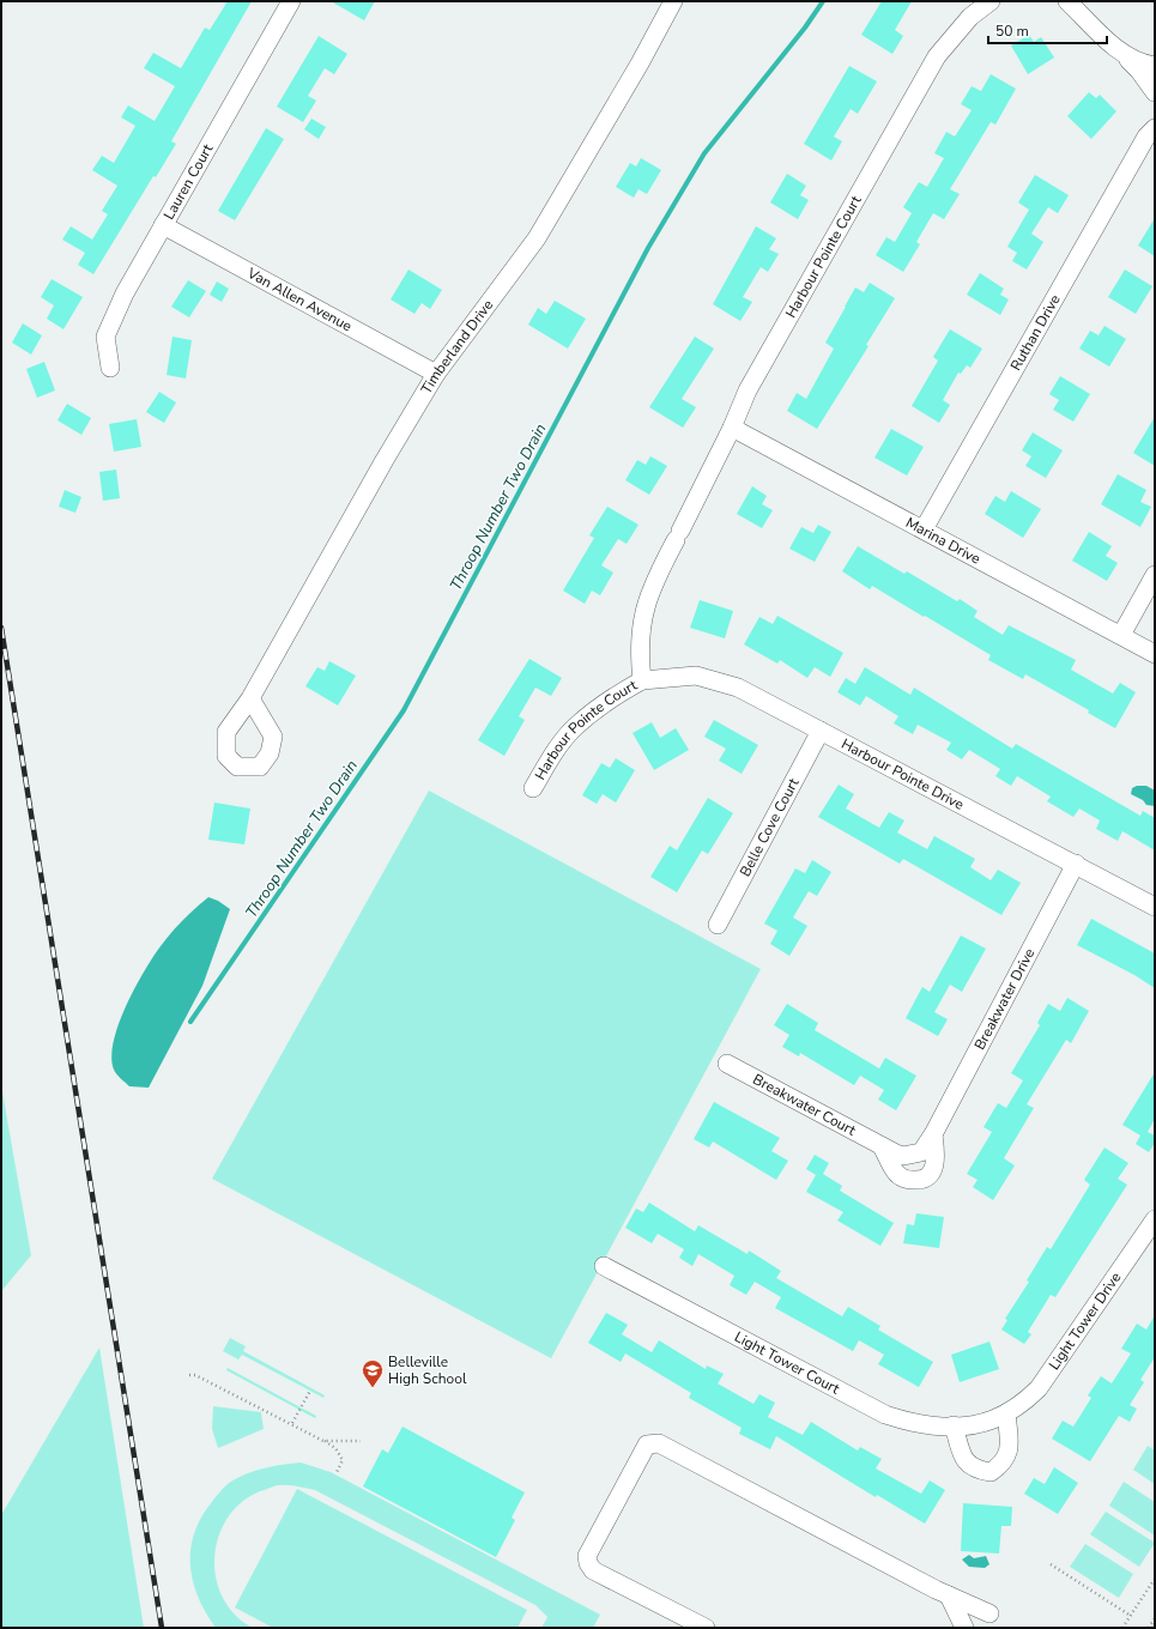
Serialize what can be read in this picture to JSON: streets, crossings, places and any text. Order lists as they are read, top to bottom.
{
  "streets": {
    "street": [
      "Lauren Court",
      "Harbour Pointe Court",
      "Van Allen Avenue",
      "Ruthan Drive",
      "Timberland Drive",
      "Marina Drive",
      "Harbour Pointe Drive",
      "Belle Cove Court",
      "Breakwater Drive",
      "Breakwater Court",
      "Light Tower Drive",
      "Light Tower Court"
    ]
  },
  "crossings": [
    ["Lauren Court", "Van Allen Avenue"],
    ["Harbour Pointe Court", "Marina Drive"],
    ["Harbour Pointe Court", "Harbour Pointe Drive"],
    ["Van Allen Avenue", "Timberland Drive"],
    ["Ruthan Drive", "Marina Drive"],
    ["Harbour Pointe Drive", "Belle Cove Court"],
    ["Harbour Pointe Drive", "Breakwater Drive"],
    ["Breakwater Drive", "Breakwater Court"],
    ["Light Tower Drive", "Light Tower Court"]
  ],
  "water": ["Throop Number Two Drain"],
  "places": {
    "school or university": ["Belleville High School"]
  },
  "scale_bar": "50 m"
}
